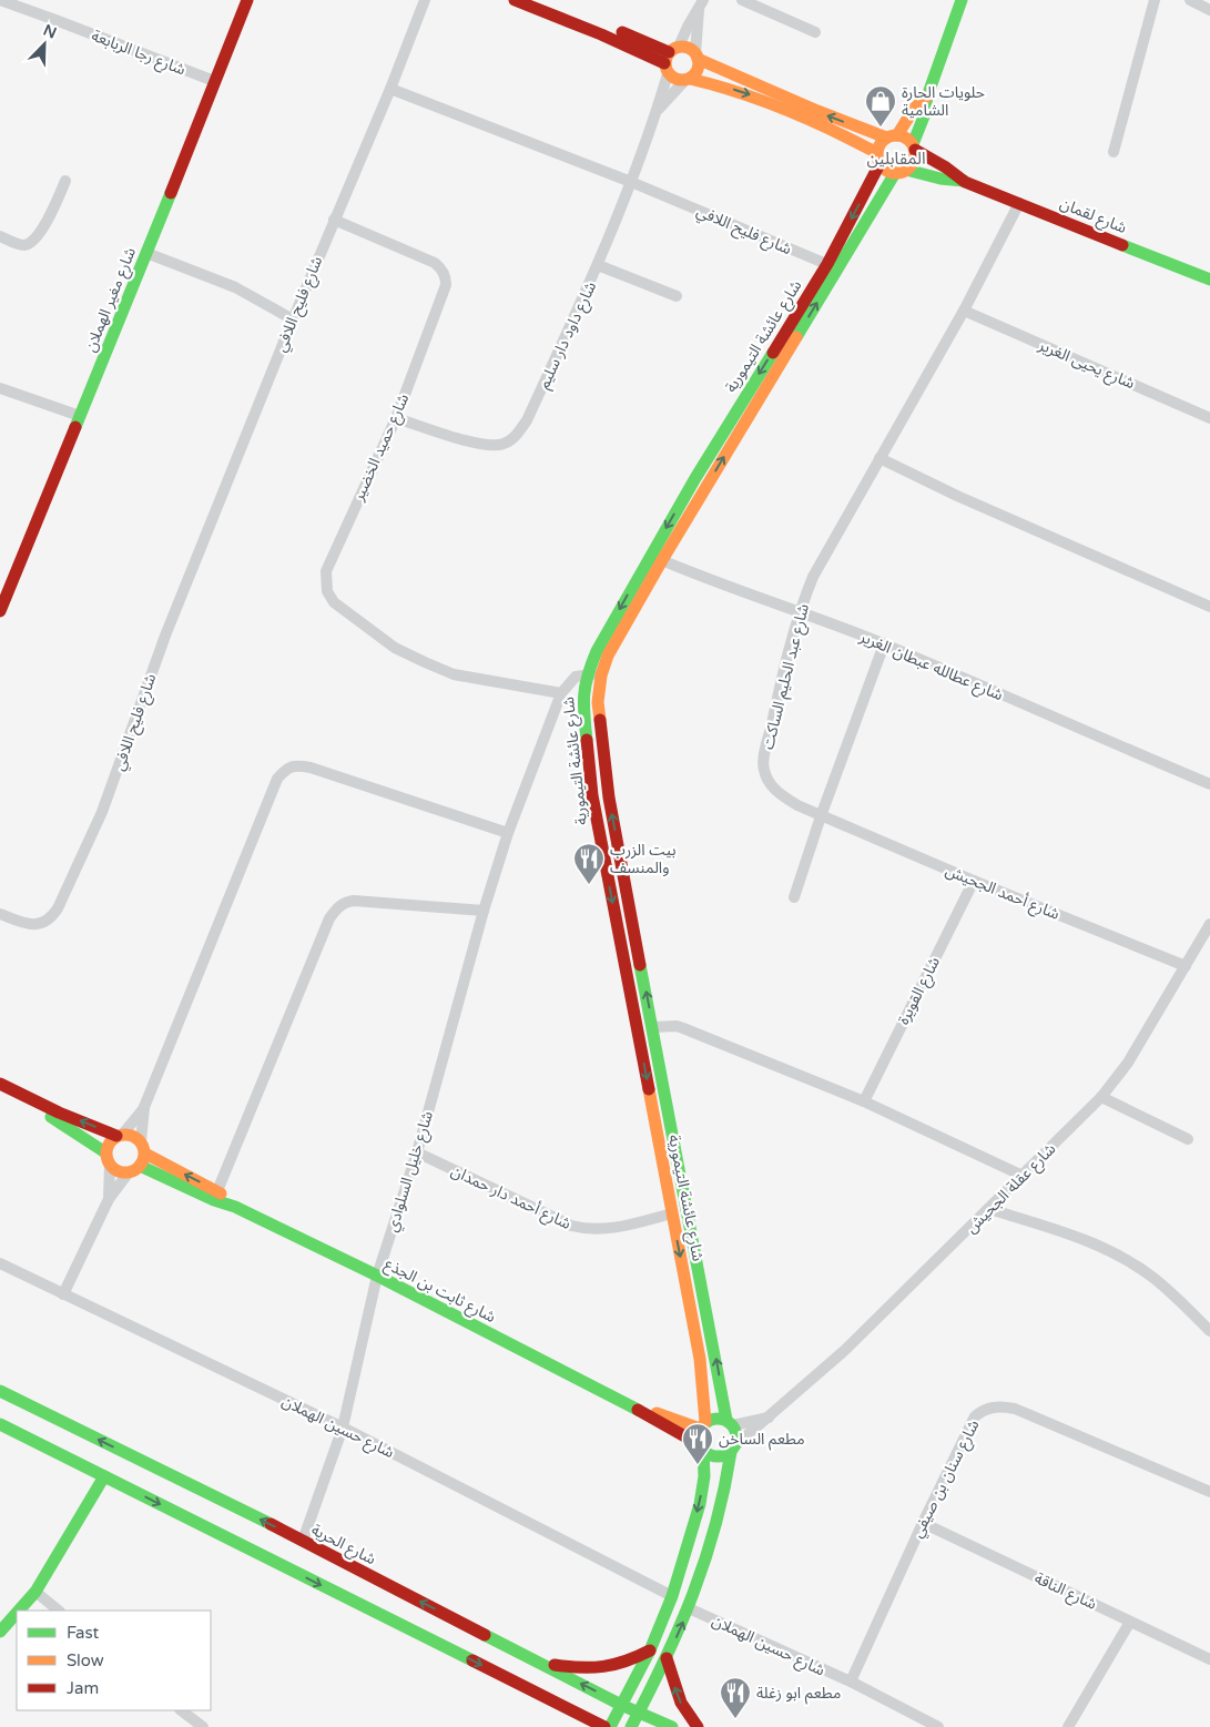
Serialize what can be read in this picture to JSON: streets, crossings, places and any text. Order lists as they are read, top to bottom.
{
  "streets": {
    "main road": [
      "شارع لقمان",
      "شارع مغير الهملان",
      "شارع عائشة التيمورية",
      "شارع ثابت بن الجذع",
      "شارع الحرية"
    ],
    "street": [
      "شارع رجا الربابعة",
      "شارع فليح اللافي",
      "شارع داود دار سليم",
      "شارع يحيى الغرير",
      "شارع حميد الخضير",
      "شارع عطالله عبطان الغرير",
      "شارع عبد الحليم الساكت",
      "شارع أحمد الجحيش",
      "شارع القويرة",
      "شارع خليل السلوادي",
      "شارع عقلة الجحيش",
      "شارع أحمد دار حمدان",
      "شارع حسين الهملان",
      "شارع سنان بن صيفي",
      "شارع الناقة"
    ]
  },
  "crossings": [
    ["شارع رجا الربابعة", "شارع مغير الهملان"],
    ["شارع لقمان", "شارع عائشة التيمورية"],
    ["شارع لقمان", "شارع عبد الحليم الساكت"],
    ["شارع فليح اللافي", "شارع داود دار سليم"],
    ["شارع فليح اللافي", "شارع عائشة التيمورية"],
    ["شارع فليح اللافي", "شارع حميد الخضير"],
    ["شارع داود دار سليم", "شارع حميد الخضير"],
    ["شارع عائشة التيمورية", "شارع عطالله عبطان الغرير"],
    ["شارع عائشة التيمورية", "شارع خليل السلوادي"],
    ["شارع عائشة التيمورية", "شارع عقلة الجحيش"],
    ["شارع عائشة التيمورية", "شارع أحمد دار حمدان"],
    ["شارع عائشة التيمورية", "شارع ثابت بن الجذع"],
    ["شارع يحيى الغرير", "شارع عبد الحليم الساكت"],
    ["شارع حميد الخضير", "شارع خليل السلوادي"],
    ["شارع عطالله عبطان الغرير", "شارع عبد الحليم الساكت"],
    ["شارع عبد الحليم الساكت", "شارع أحمد الجحيش"],
    ["شارع أحمد الجحيش", "شارع القويرة"],
    ["شارع أحمد الجحيش", "شارع عقلة الجحيش"],
    ["شارع خليل السلوادي", "شارع أحمد دار حمدان"],
    ["شارع خليل السلوادي", "شارع ثابت بن الجذع"],
    ["شارع خليل السلوادي", "شارع حسين الهملان"],
    ["شارع خليل السلوادي", "شارع الحرية"],
    ["شارع عقلة الجحيش", "شارع ثابت بن الجذع"],
    ["شارع حسين الهملان", "شارع سنان بن صيفي"],
    ["شارع سنان بن صيفي", "شارع الناقة"]
  ],
  "districts": ["المقابلين"],
  "places": {
    "shop": ["حلويات الحارة الشامية"],
    "restaurant": ["بيت الزرب والمنسف", "مطعم الساخن", "مطعم ابو زغلة"]
  },
  "legend": ["Fast", "Slow", "Jam"],
  "north": "top right"
}
